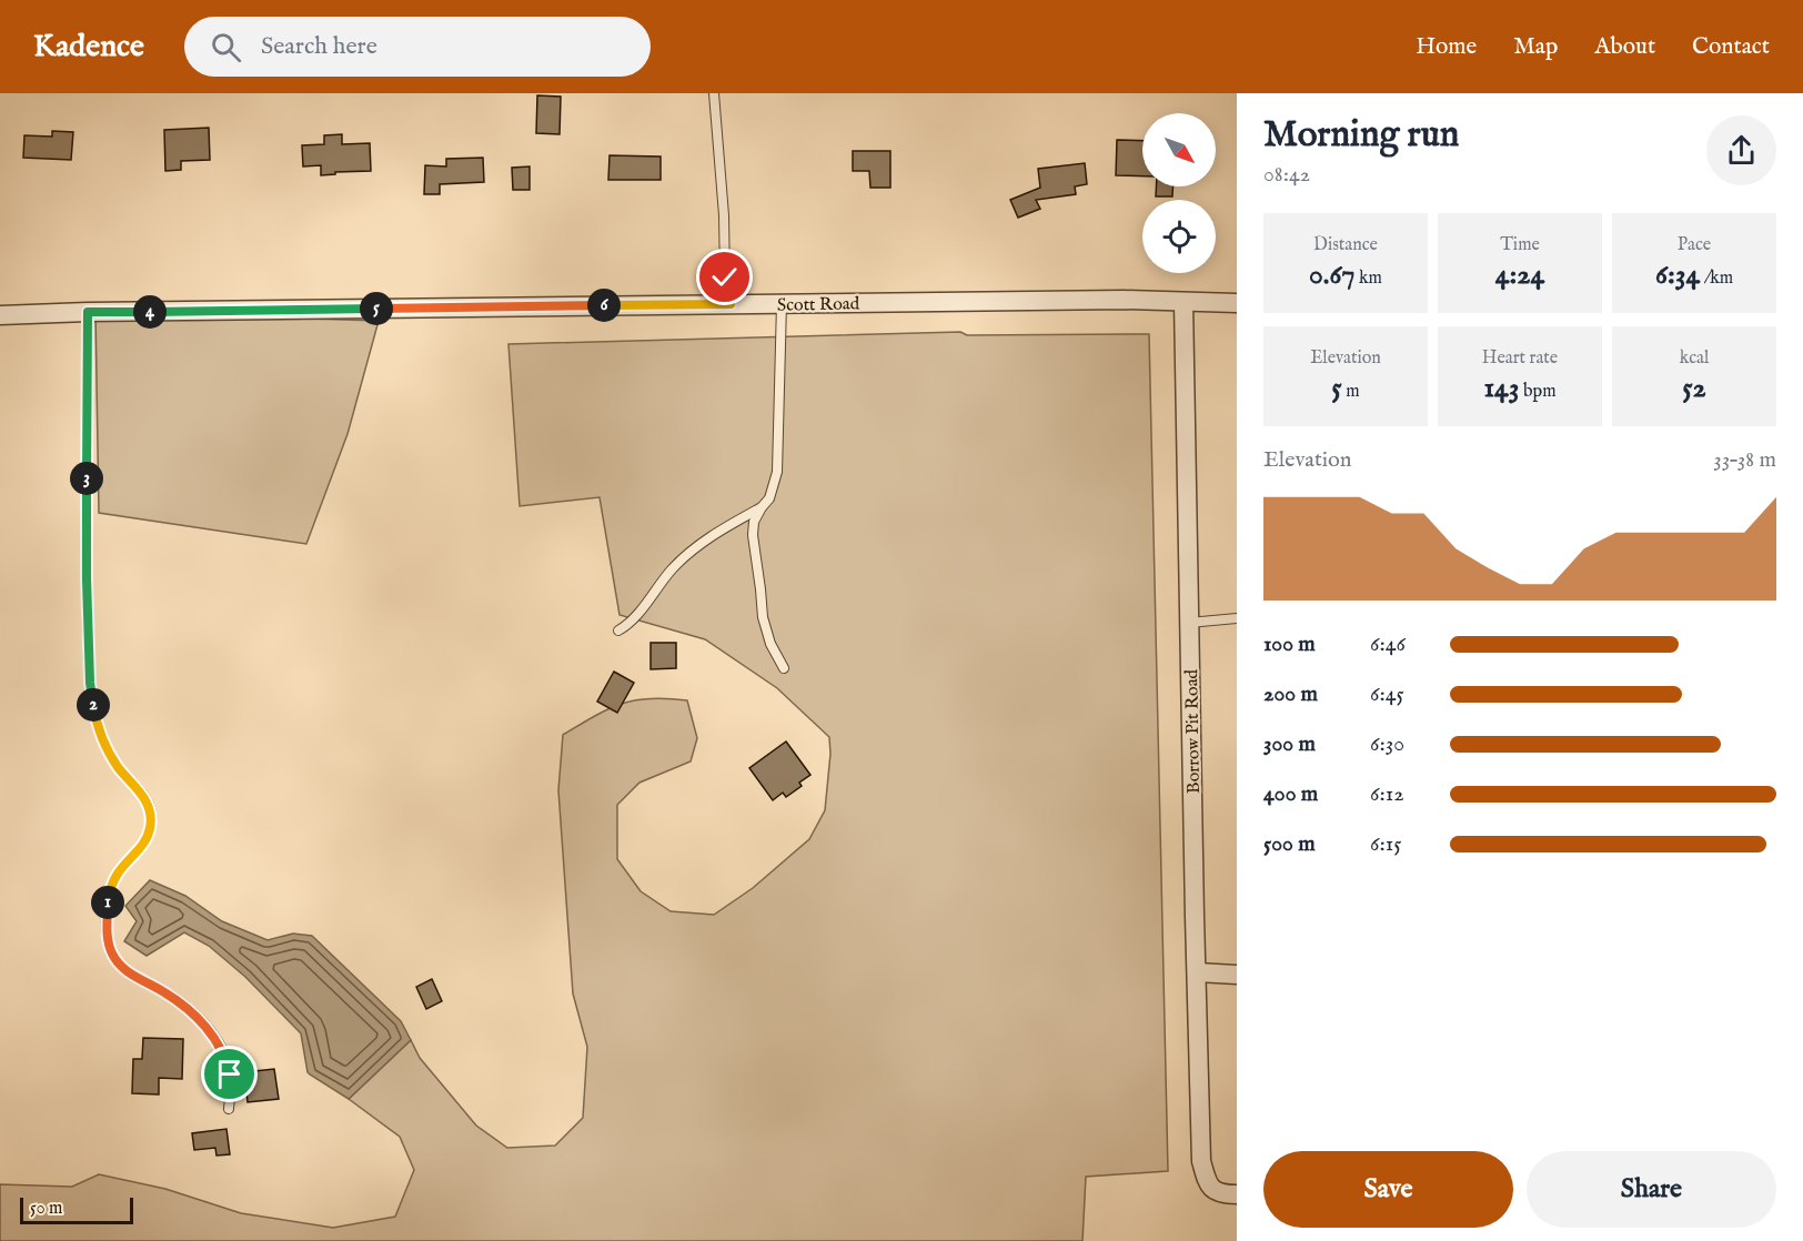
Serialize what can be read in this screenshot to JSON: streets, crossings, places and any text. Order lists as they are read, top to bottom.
{
  "streets": {
    "street": ["Scott Road", "Borrow Pit Road"]
  },
  "crossings": [
    ["Scott Road", "Borrow Pit Road"]
  ],
  "scale_bar": "50 m",
  "north": "bottom right",
  "page": {
    "header": "Kadence",
    "search": "Search here",
    "nav": [
      "Home",
      "Map",
      "About",
      "Contact"
    ],
    "heading": ["Morning run", "08:42"],
    "stats": [
      ["Distance", "0.67 km"],
      ["Time", "4:24"],
      ["Pace", "6:34 /km"],
      ["Elevation", "5 m"],
      ["Heart rate", "143 bpm"],
      ["kcal", "52"]
    ],
    "pins": [
      "6",
      "5",
      "4",
      "3",
      "2",
      "1"
    ],
    "chart": ["Elevation", "33–38 m"],
    "list": [
      {
        "name": "100 m",
        "note": "6:46"
      },
      {
        "name": "200 m",
        "note": "6:45"
      },
      {
        "name": "300 m",
        "note": "6:30"
      },
      {
        "name": "400 m",
        "note": "6:12"
      },
      {
        "name": "500 m",
        "note": "6:15"
      }
    ],
    "buttons": ["Save", "Share"],
    "scale": "50 m"
  }
}
